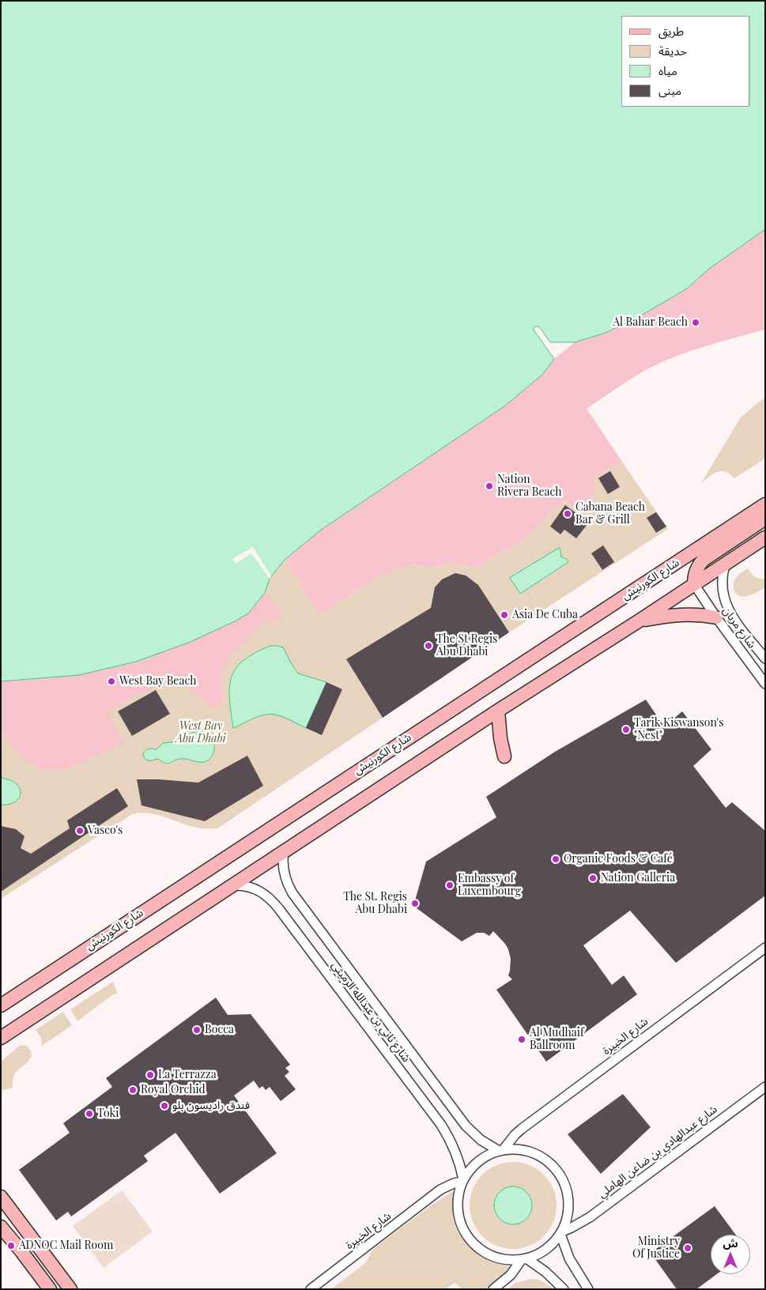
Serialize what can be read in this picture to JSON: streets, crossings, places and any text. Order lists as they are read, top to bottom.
{
  "streets": {
    "main road": ["شارع الكورنيش"],
    "street": [
      "شارع مربان",
      "شارع ثاني بن عبدالله الرميثي",
      "شارع الخبيرة",
      "شارع عبدالهادي بن ضاعن الهاملي"
    ]
  },
  "crossings": [
    ["شارع ثاني بن عبدالله الرميثي", "شارع الخبيرة"],
    ["شارع ثاني بن عبدالله الرميثي", "شارع عبدالهادي بن ضاعن الهاملي"],
    ["شارع الخبيرة", "شارع عبدالهادي بن ضاعن الهاملي"]
  ],
  "parks": ["West Bay Abu Dhabi"],
  "places": [
    "Al Bahar Beach",
    "Nation Rivera Beach",
    "Cabana Beach Bar & Grill",
    "Asia De Cuba",
    "The St Regis Abu Dhabi",
    "West Bay Beach",
    "Tarik Kiswanson's \"Nest\"",
    "Vasco's",
    "Organic Foods & Café",
    "Nation Galleria",
    "Embassy of Luxembourg",
    "The St. Regis Abu Dhabi",
    "Bocca",
    "Al Mudhaif Ballroom",
    "La Terrazza",
    "Royal Orchid",
    "فندق راديسون بلو",
    "Toki",
    "ADNOC Mail Room",
    "Ministry Of Justice"
  ],
  "legend": [
    "طريق",
    "حديقة",
    "مياه",
    "مبنى"
  ],
  "north": "top"
}
